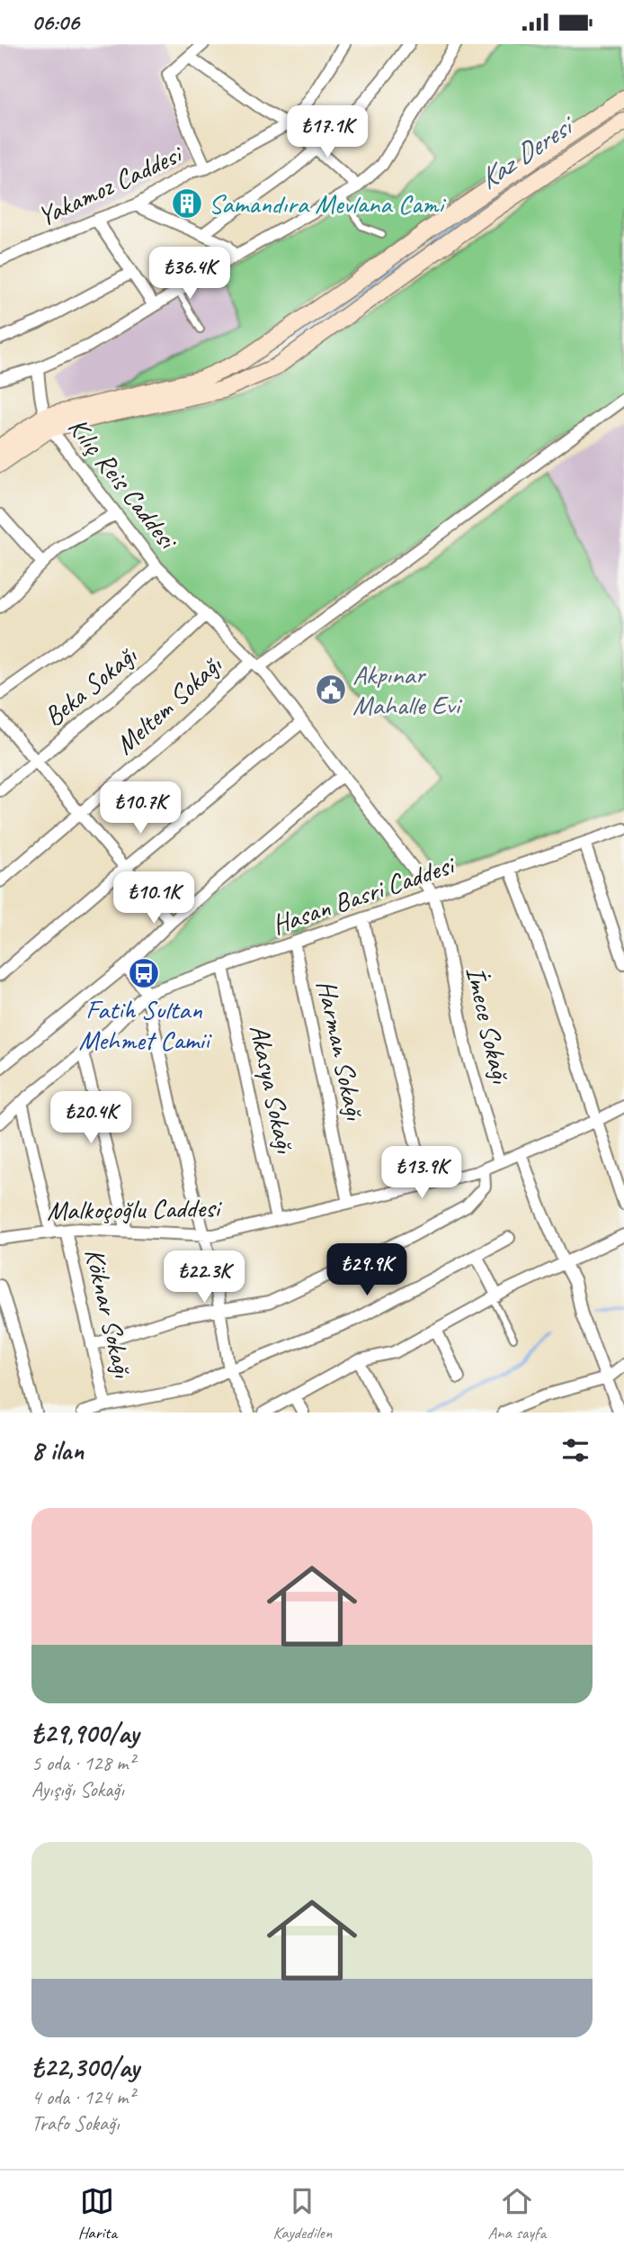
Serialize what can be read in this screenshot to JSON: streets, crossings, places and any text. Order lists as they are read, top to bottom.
{
  "streets": {
    "street": [
      "Yakamoz Caddesi",
      "Kılıç Reis Caddesi",
      "Beka Sokağı",
      "Meltem Sokağı",
      "Hasan Basri Caddesi",
      "İmece Sokağı",
      "Harman Sokağı",
      "Akasya Sokağı",
      "Malkoçoğlu Caddesi",
      "Köknar Sokağı"
    ]
  },
  "crossings": [
    ["Kılıç Reis Caddesi", "Beka Sokağı"],
    ["Kılıç Reis Caddesi", "Meltem Sokağı"],
    ["Kılıç Reis Caddesi", "Hasan Basri Caddesi"],
    ["Kılıç Reis Caddesi", "İmece Sokağı"],
    ["Hasan Basri Caddesi", "İmece Sokağı"],
    ["Hasan Basri Caddesi", "Harman Sokağı"],
    ["Hasan Basri Caddesi", "Akasya Sokağı"],
    ["İmece Sokağı", "Malkoçoğlu Caddesi"],
    ["Harman Sokağı", "Malkoçoğlu Caddesi"],
    ["Akasya Sokağı", "Malkoçoğlu Caddesi"],
    ["Malkoçoğlu Caddesi", "Köknar Sokağı"]
  ],
  "water": ["Kaz Deresi"],
  "places": {
    "building": ["Samandıra Mevlana Cami"],
    "public building": ["Akpınar Mahalle Evi"],
    "bus stop": ["Fatih Sultan Mehmet Camii"]
  },
  "page": {
    "status": "06:06",
    "price": [
      "₺17.1K",
      "₺36.4K",
      "₺10.7K",
      "₺10.1K",
      "₺20.4K",
      "₺13.9K",
      "₺29.9K",
      "₺22.3K"
    ],
    "heading": "8 ilan",
    "list": [
      {
        "name": "₺29,900/ay",
        "note": "5 oda · 128 m² · Ayışığı Sokağı"
      },
      {
        "name": "₺22,300/ay",
        "note": "4 oda · 124 m² · Trafo Sokağı"
      }
    ],
    "tabs": ["Harita", "Kaydedilen", "Ana sayfa"]
  }
}
